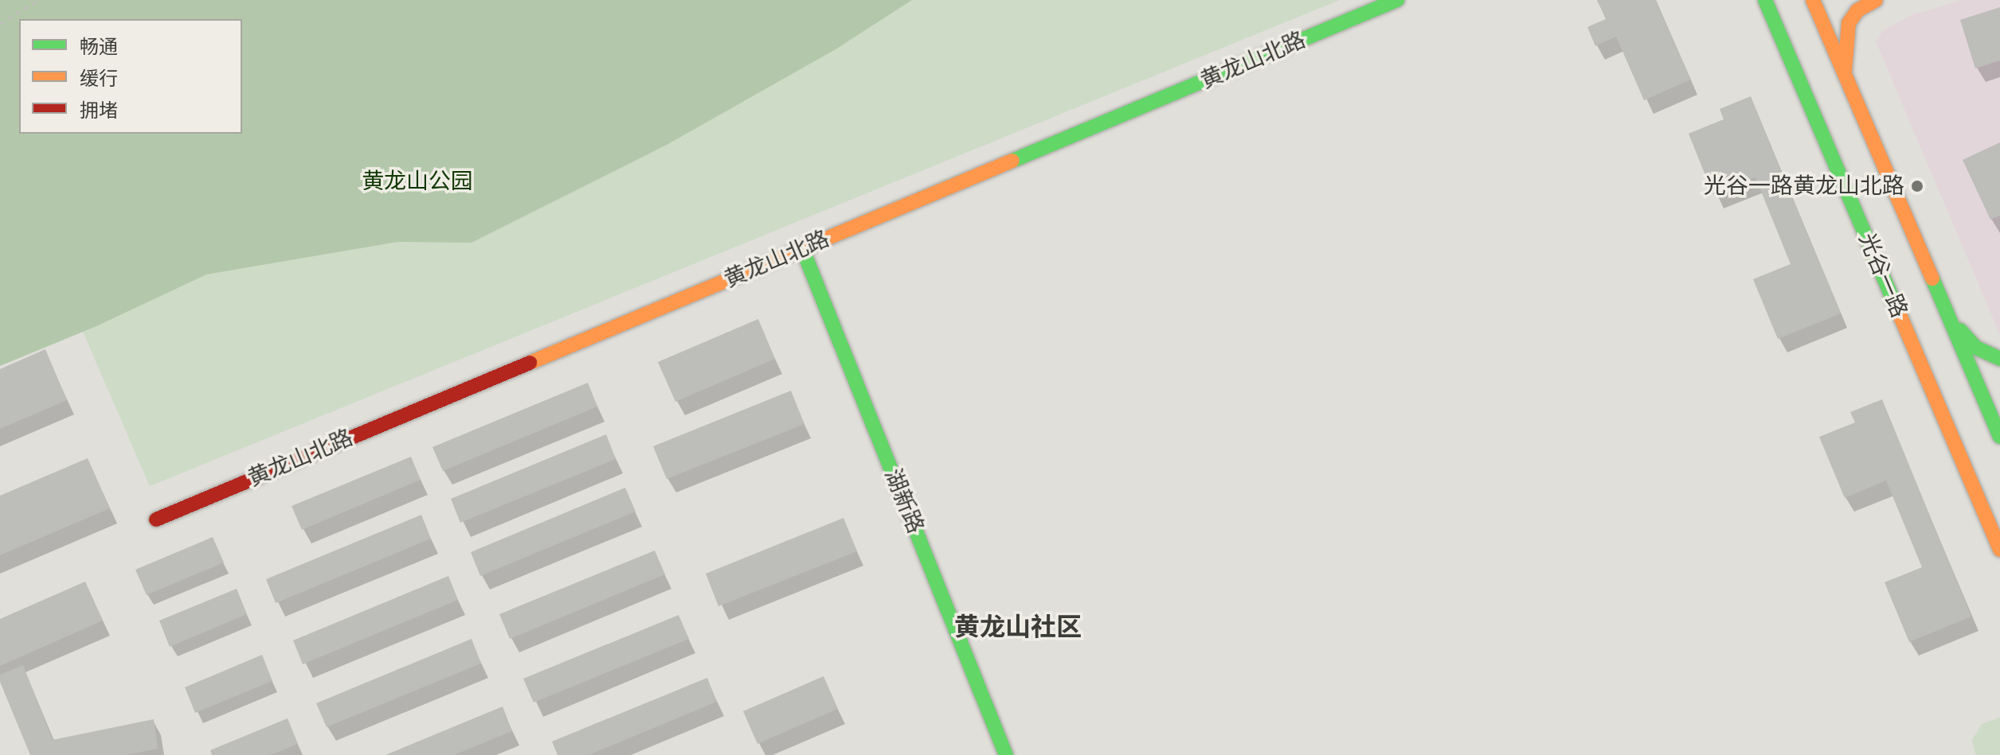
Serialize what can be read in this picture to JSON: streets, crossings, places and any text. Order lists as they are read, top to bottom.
{
  "streets": {
    "street": ["黄龙山北路", "光谷一路", "湖新路"]
  },
  "crossings": [
    ["黄龙山北路", "湖新路"]
  ],
  "districts": ["黄龙山社区"],
  "parks": ["黄龙山公园"],
  "places": ["光谷一路黄龙山北路"],
  "legend": ["畅通", "缓行", "拥堵"]
}
